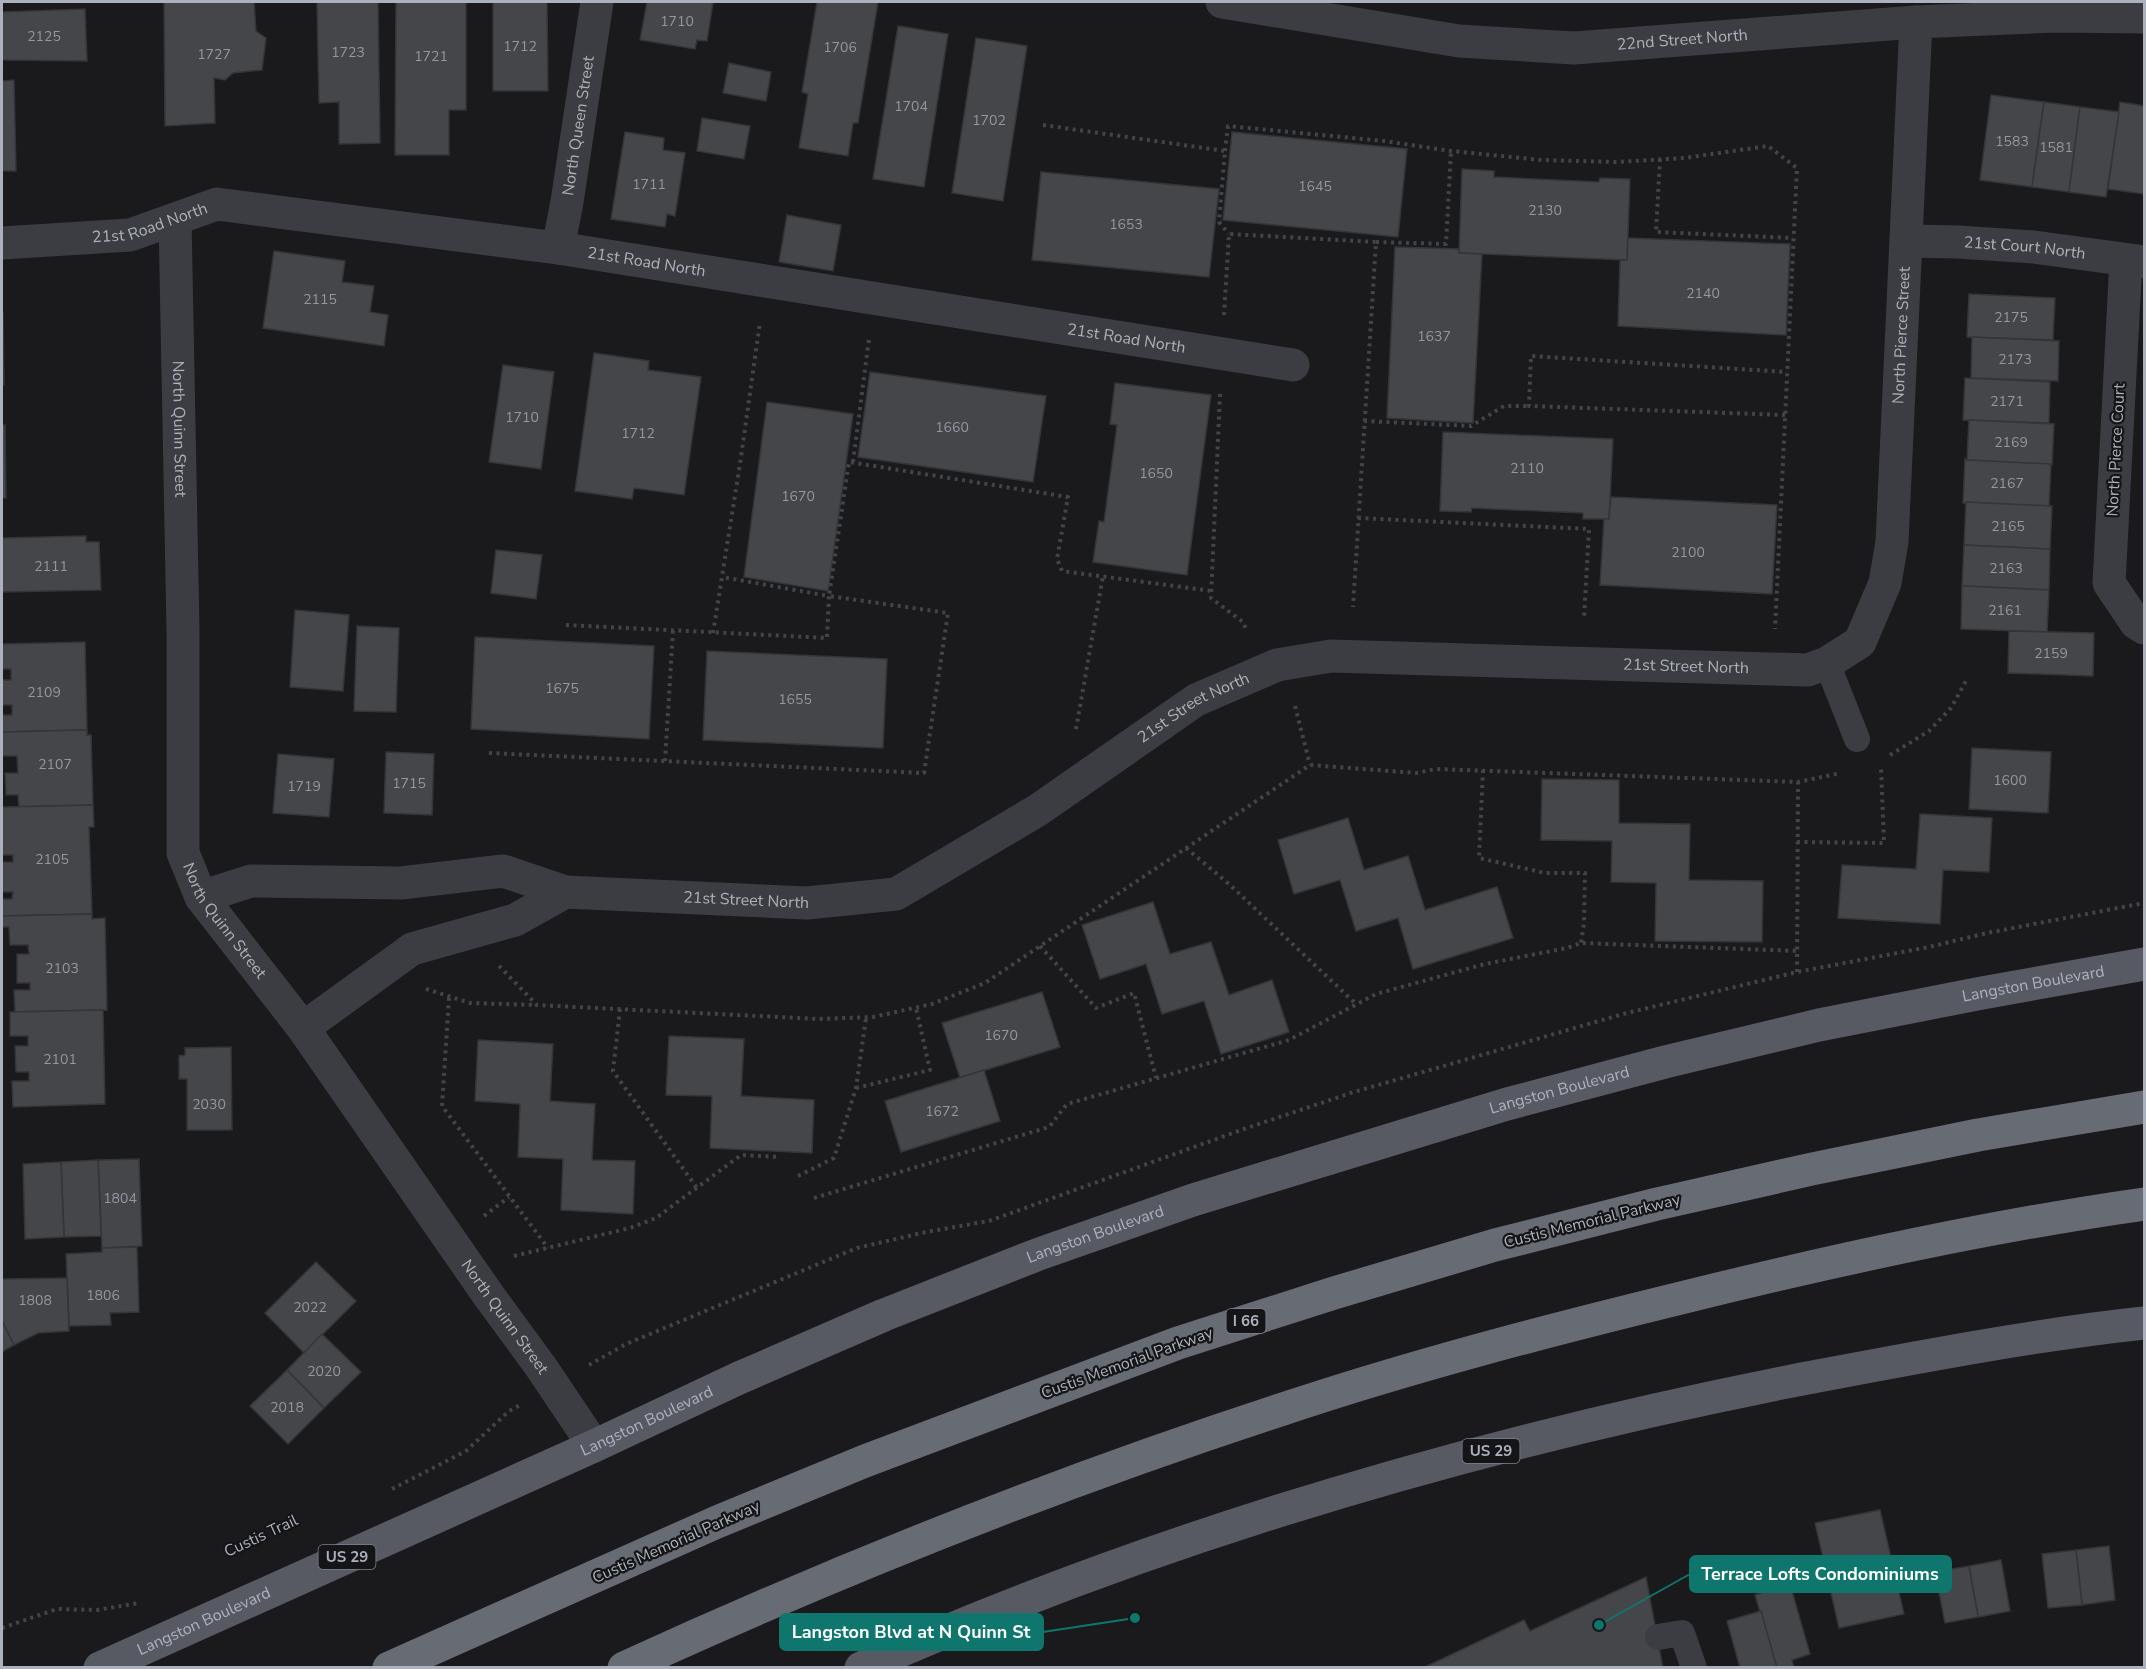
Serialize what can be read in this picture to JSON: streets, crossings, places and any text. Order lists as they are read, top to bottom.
{
  "streets": {
    "highway": ["Custis Memorial Parkway", "I 66"],
    "main road": ["Langston Boulevard", "US 29"],
    "street": [
      "22nd Street North",
      "North Queen Street",
      "21st Road North",
      "21st Court North",
      "North Pierce Street",
      "North Quinn Street",
      "North Pierce Court",
      "21st Street North"
    ]
  },
  "crossings": [
    ["22nd Street North", "North Pierce Street"],
    ["North Queen Street", "21st Road North"],
    ["21st Road North", "North Quinn Street"],
    ["21st Court North", "North Pierce Street"],
    ["21st Court North", "North Pierce Court"],
    ["North Pierce Street", "21st Street North"],
    ["North Quinn Street", "21st Street North"],
    ["North Quinn Street", "Langston Boulevard"]
  ],
  "places": ["Langston Blvd at N Quinn St", "Terrace Lofts Condominiums"],
  "house_numbers": [
    "1710",
    "2125",
    "1712",
    "1706",
    "1723",
    "1727",
    "1721",
    "1704",
    "1702",
    "1583",
    "1581",
    "1711",
    "1645",
    "2130",
    "1653",
    "2140",
    "2115",
    "2175",
    "1637",
    "2173",
    "2171",
    "1710",
    "1660",
    "1712",
    "2169",
    "2110",
    "1650",
    "2167",
    "1670",
    "2165",
    "2100",
    "2111",
    "2163",
    "2161",
    "2159",
    "1675",
    "2109",
    "1655",
    "2107",
    "1600",
    "1715",
    "1719",
    "2105",
    "2103",
    "1670",
    "2101",
    "2030",
    "1672",
    "1804",
    "1806",
    "1808",
    "2022",
    "2020",
    "2018"
  ]
}
